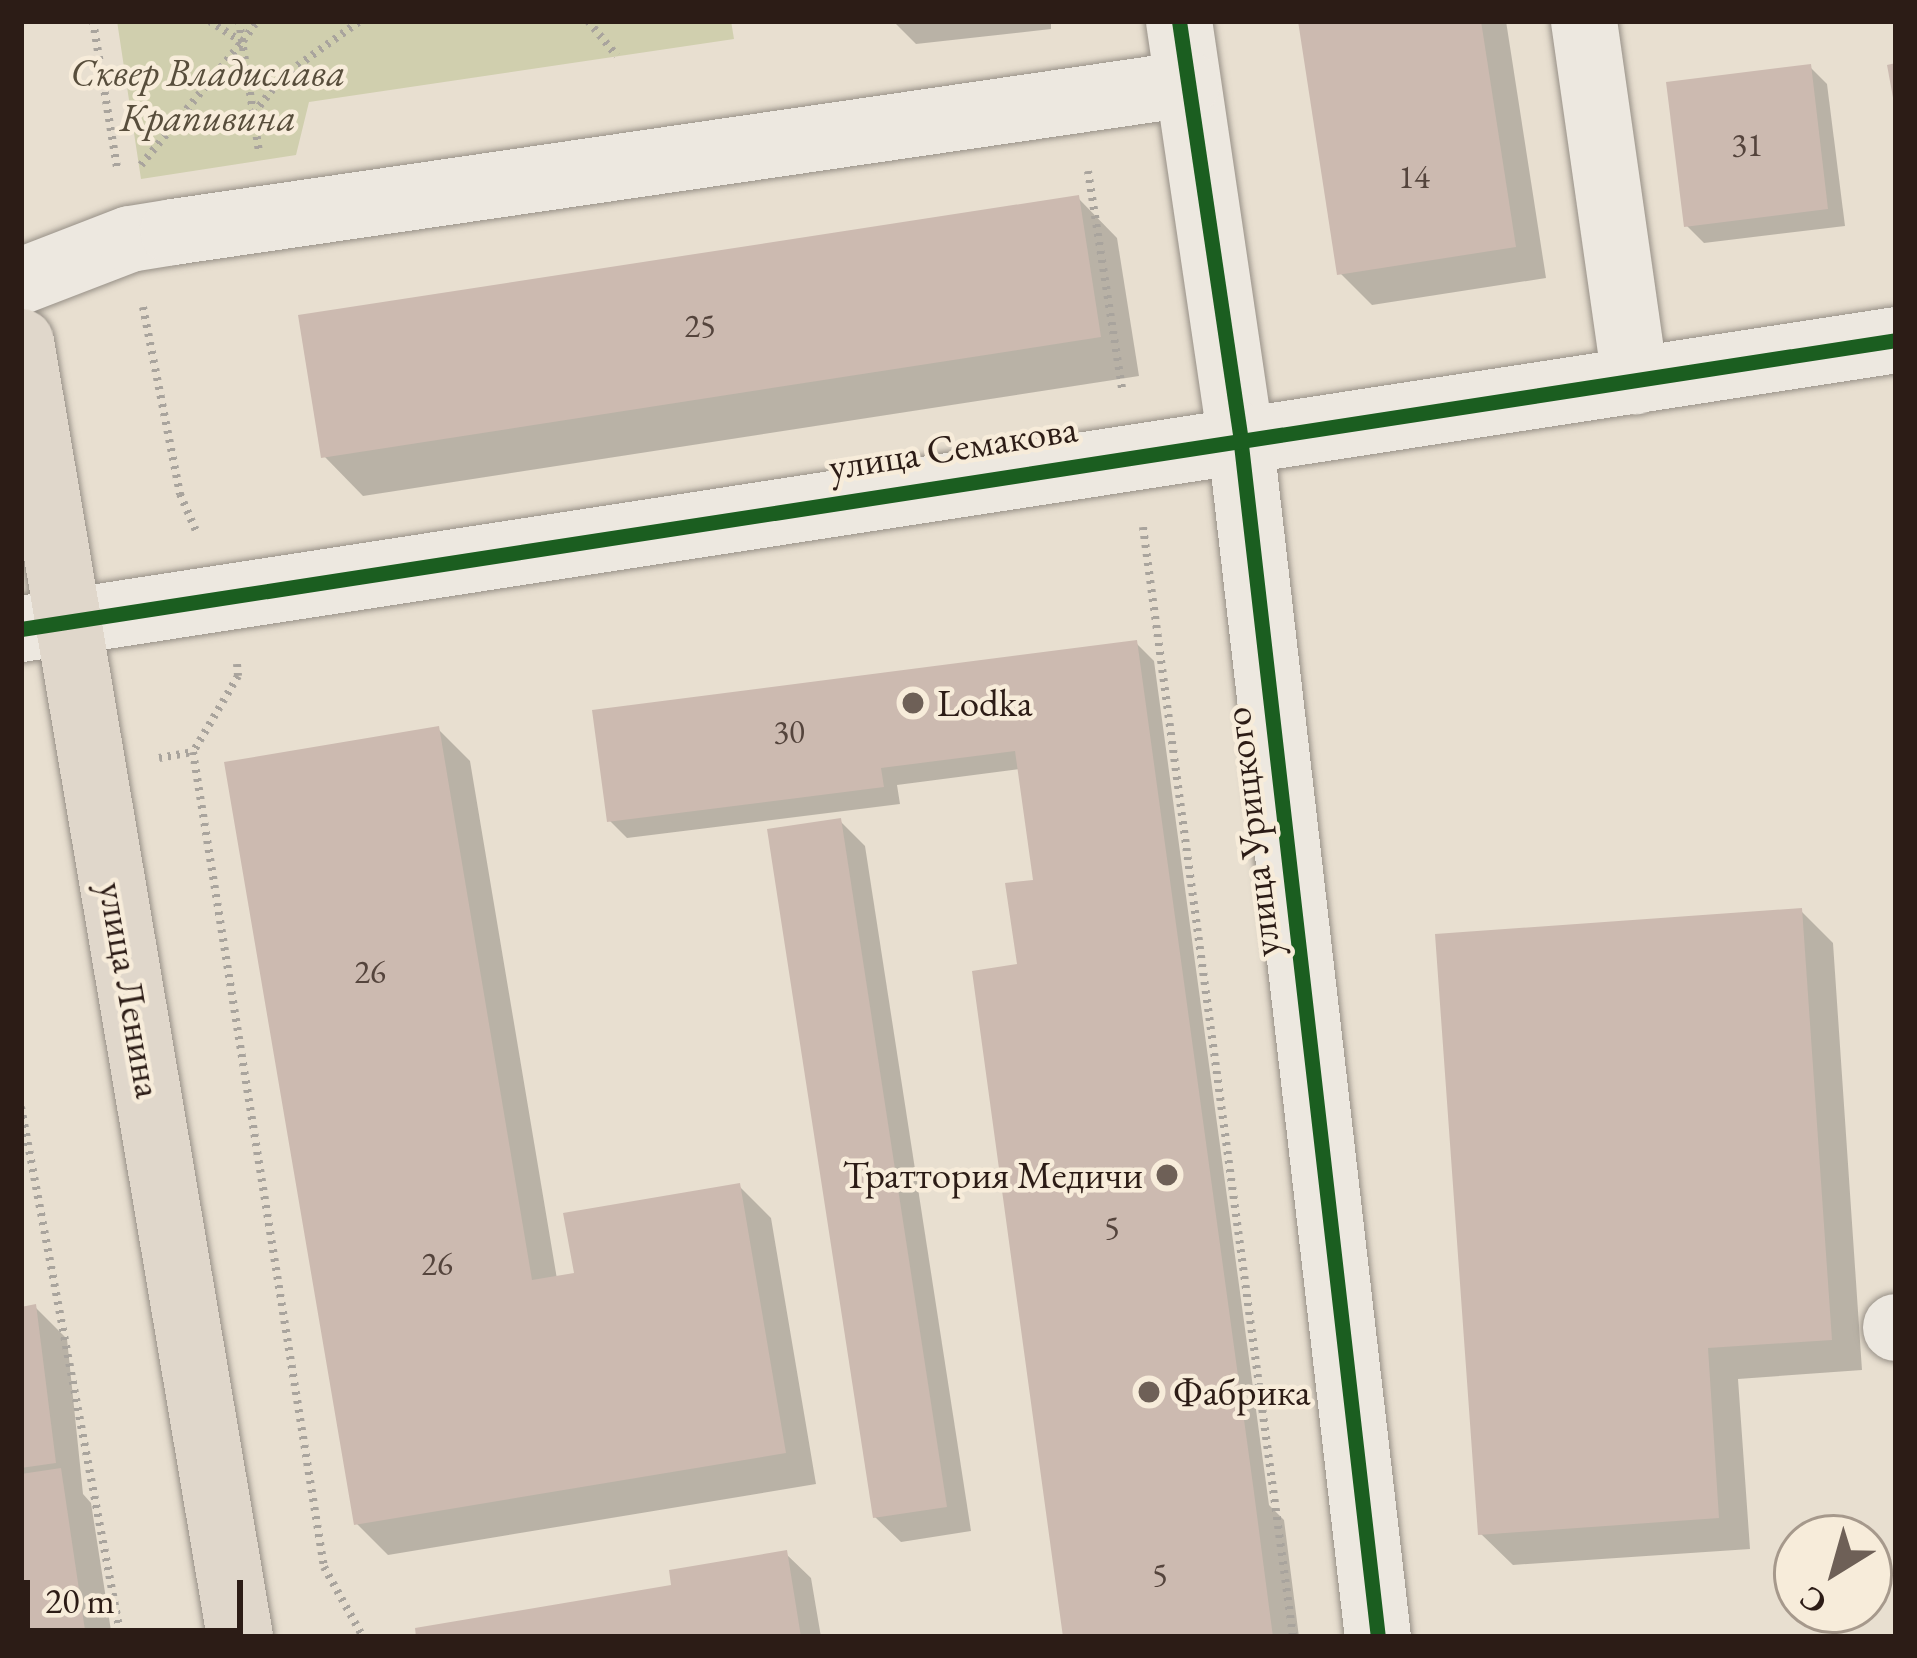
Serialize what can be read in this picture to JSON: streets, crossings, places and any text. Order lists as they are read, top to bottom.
{
  "streets": {
    "main road": ["улица Ленина"],
    "street": ["улица Семакова", "улица Урицкого"]
  },
  "crossings": [
    ["улица Семакова", "улица Урицкого"],
    ["улица Семакова", "улица Ленина"]
  ],
  "parks": ["Сквер Владислава Крапивина"],
  "places": ["Lodka", "Траттория Медичи", "Фабрика"],
  "house_numbers": [
    "31",
    "14",
    "25",
    "30",
    "26",
    "5",
    "26",
    "5"
  ],
  "scale_bar": "20 m",
  "north": "bottom left"
}
